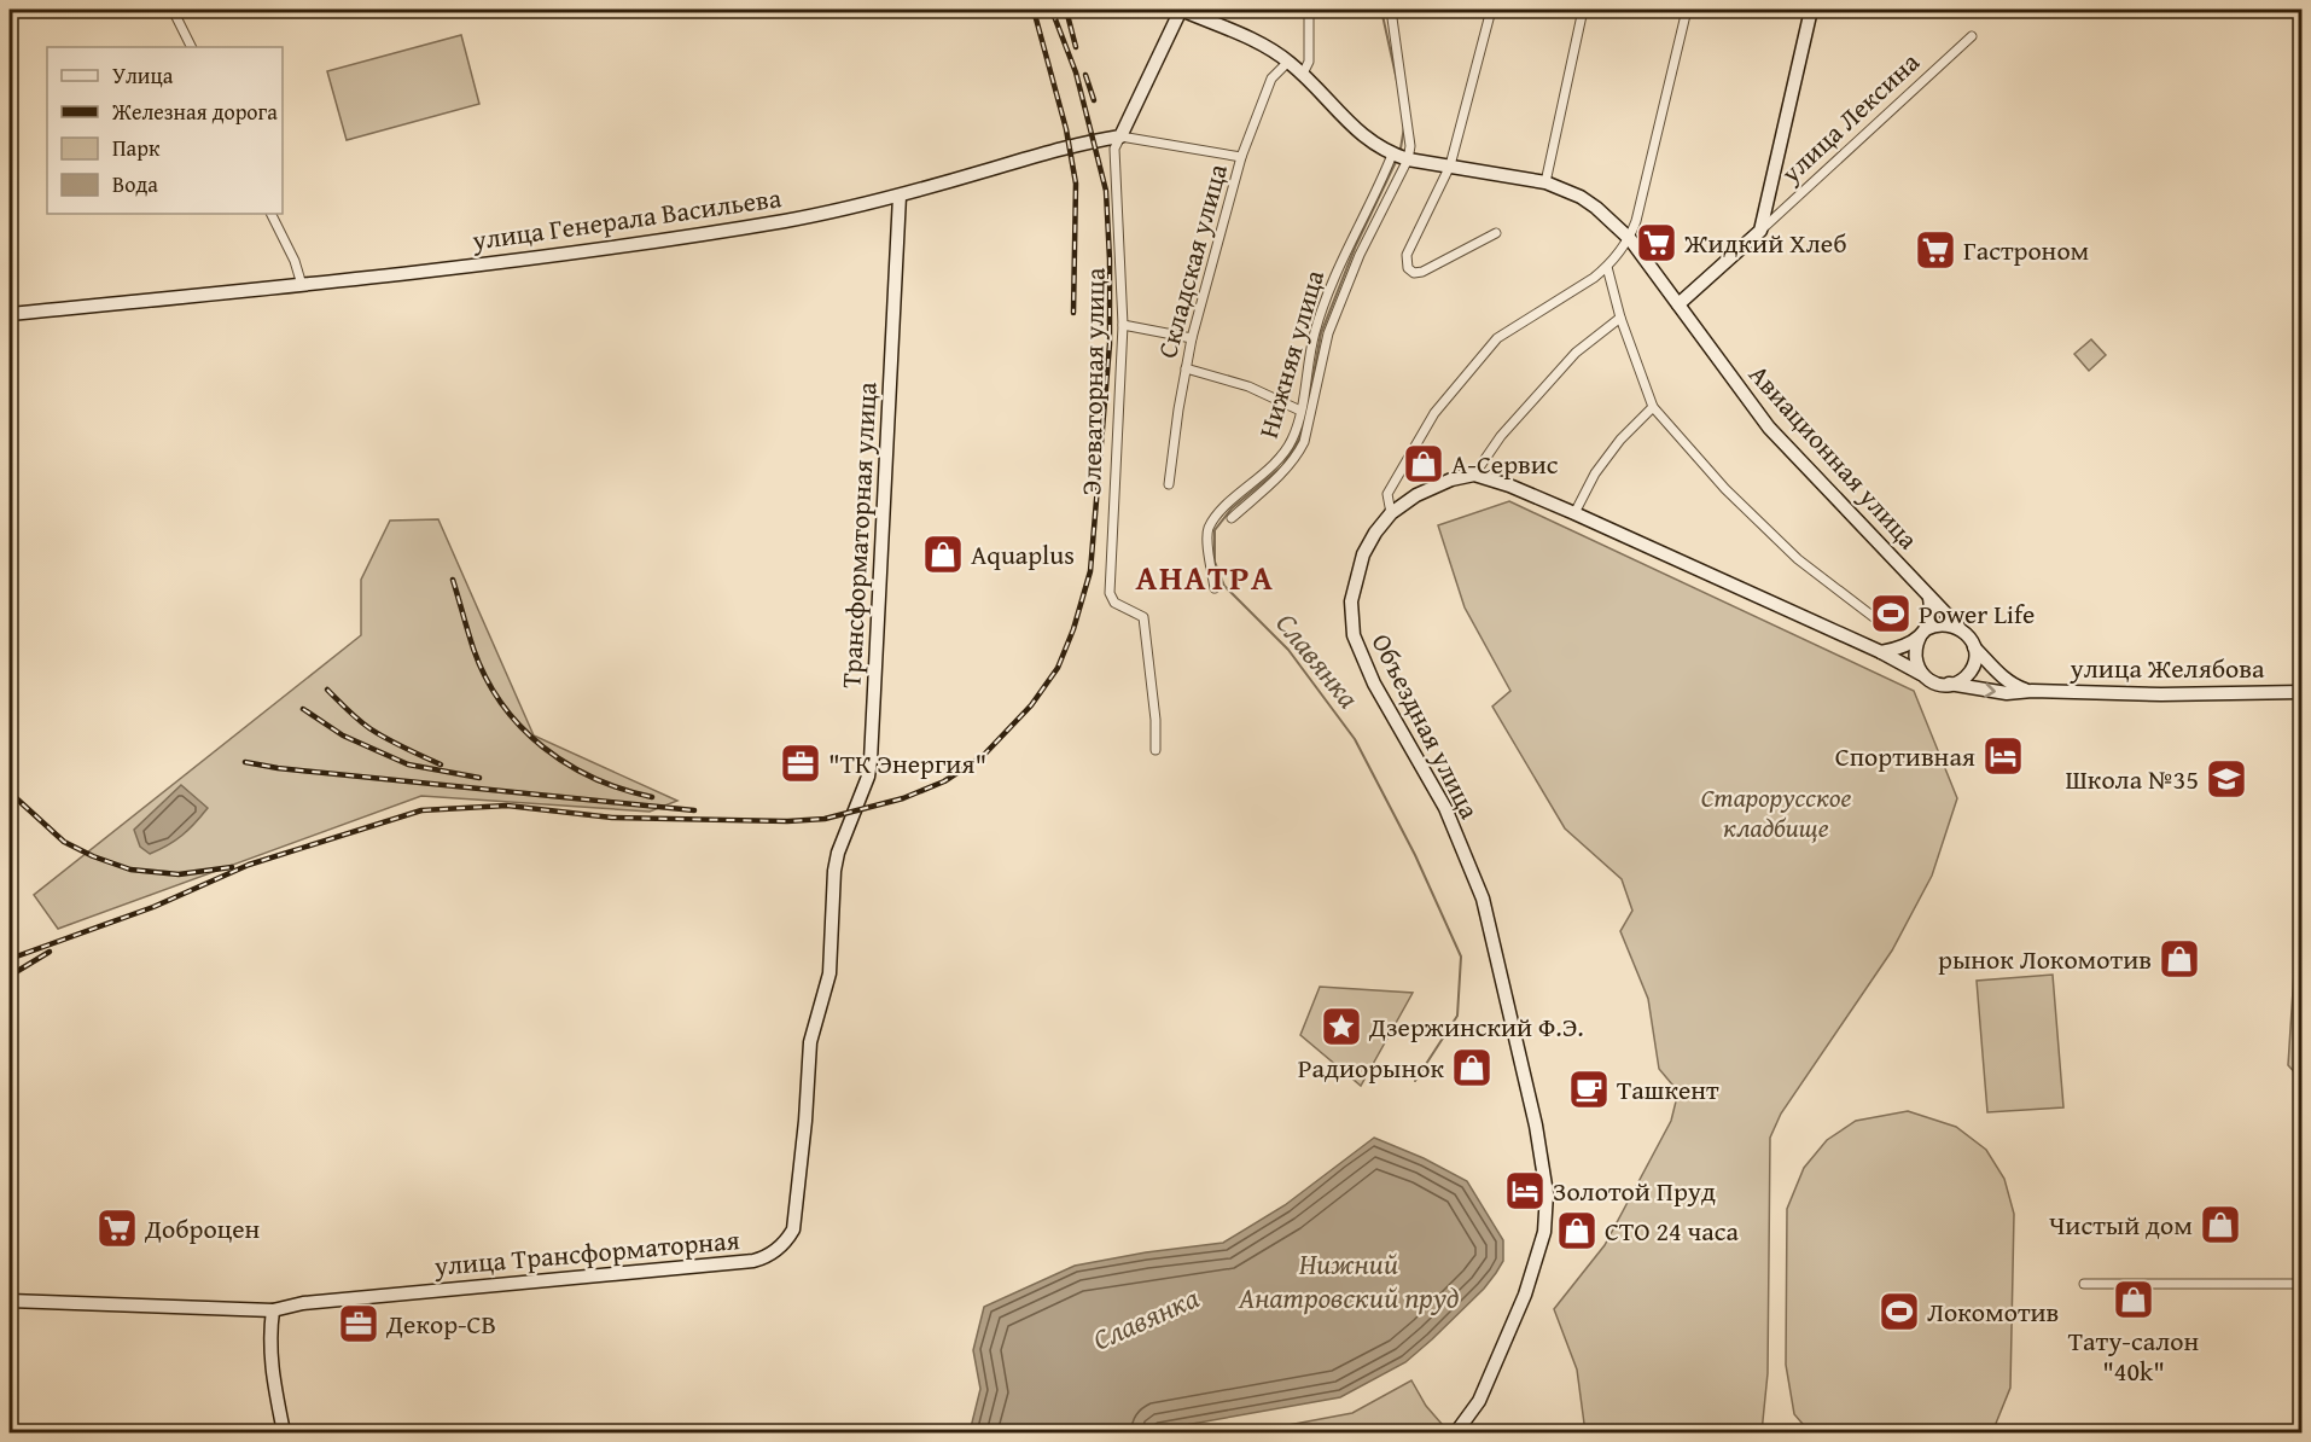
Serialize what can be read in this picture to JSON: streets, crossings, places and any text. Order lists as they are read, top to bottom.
{
  "streets": {
    "main road": [
      "улица Лексина",
      "улица Генерала Васильева",
      "Элеваторная улица",
      "Авиационная улица",
      "Трансформаторная улица",
      "улица Желябова",
      "Объездная улица",
      "улица Трансформаторная"
    ],
    "street": ["Складская улица", "Нижняя улица"]
  },
  "crossings": [
    ["улица Лексина", "Авиационная улица"],
    ["улица Генерала Васильева", "Складская улица"],
    ["улица Генерала Васильева", "Элеваторная улица"],
    ["улица Генерала Васильева", "Трансформаторная улица"],
    ["Складская улица", "Авиационная улица"],
    ["Нижняя улица", "Авиационная улица"],
    ["Элеваторная улица", "Авиационная улица"],
    ["Авиационная улица", "улица Желябова"],
    ["Трансформаторная улица", "улица Трансформаторная"]
  ],
  "districts": ["АНАТРА"],
  "water": ["Славянка", "Нижний Анатровский пруд"],
  "parks": ["Старорусское кладбище"],
  "places": {
    "supermarket": ["Жидкий Хлеб", "Гастроном", "Доброцен"],
    "shop": [
      "А-Сервис",
      "Aquaplus",
      "рынок Локомотив",
      "Радиорынок",
      "Чистый дом",
      "СТО 24 часа",
      "Тату-салон \"40k\""
    ],
    "sports": ["Power Life", "Локомотив"],
    "hotel": ["Спортивная", "Золотой Пруд"],
    "office": ["\"ТК Энергия\"", "Декор-СВ"],
    "school or university": ["Школа №35"],
    "place": ["Дзержинский Ф.Э."],
    "cafe": ["Ташкент"]
  },
  "legend": [
    "Улица",
    "Железная дорога",
    "Парк",
    "Вода"
  ]
}
